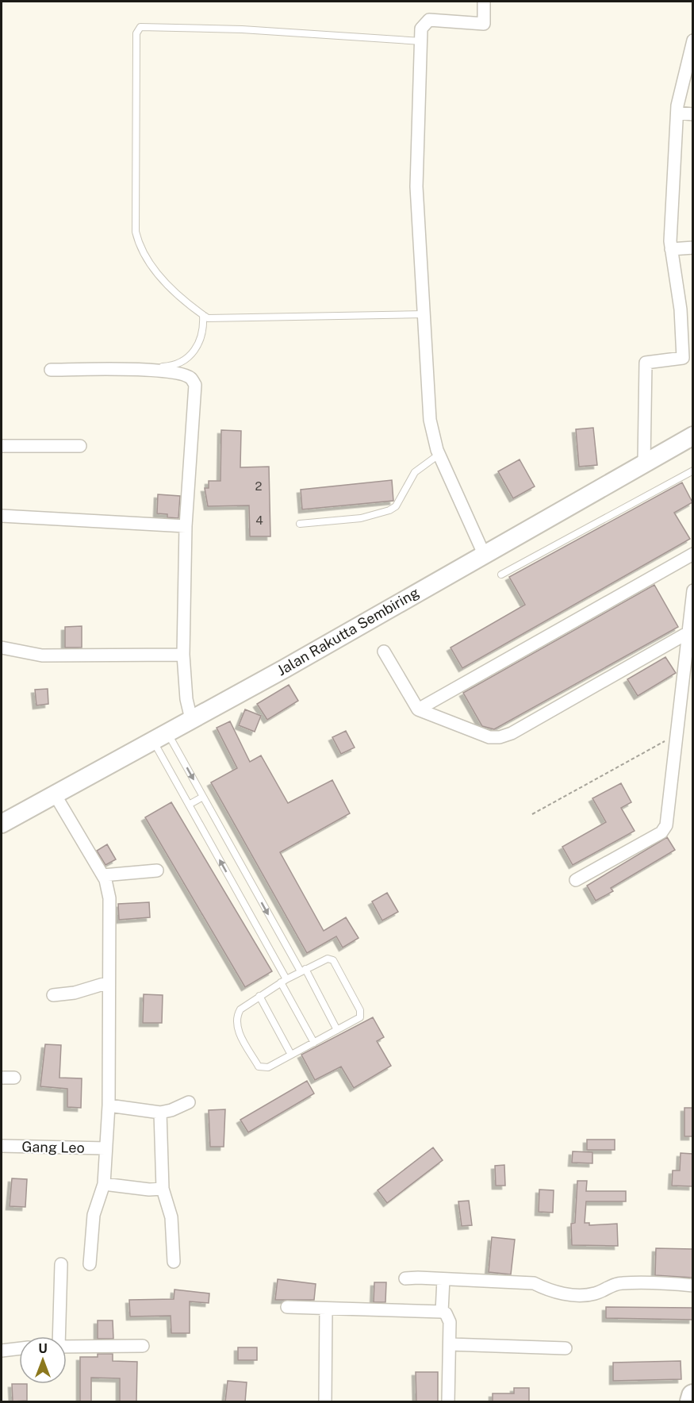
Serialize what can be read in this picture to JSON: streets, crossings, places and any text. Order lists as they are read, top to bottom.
{
  "streets": {
    "main road": ["Jalan Rakutta Sembiring"],
    "street": ["Gang Leo"]
  },
  "house_numbers": ["2", "4"],
  "north": "top"
}
